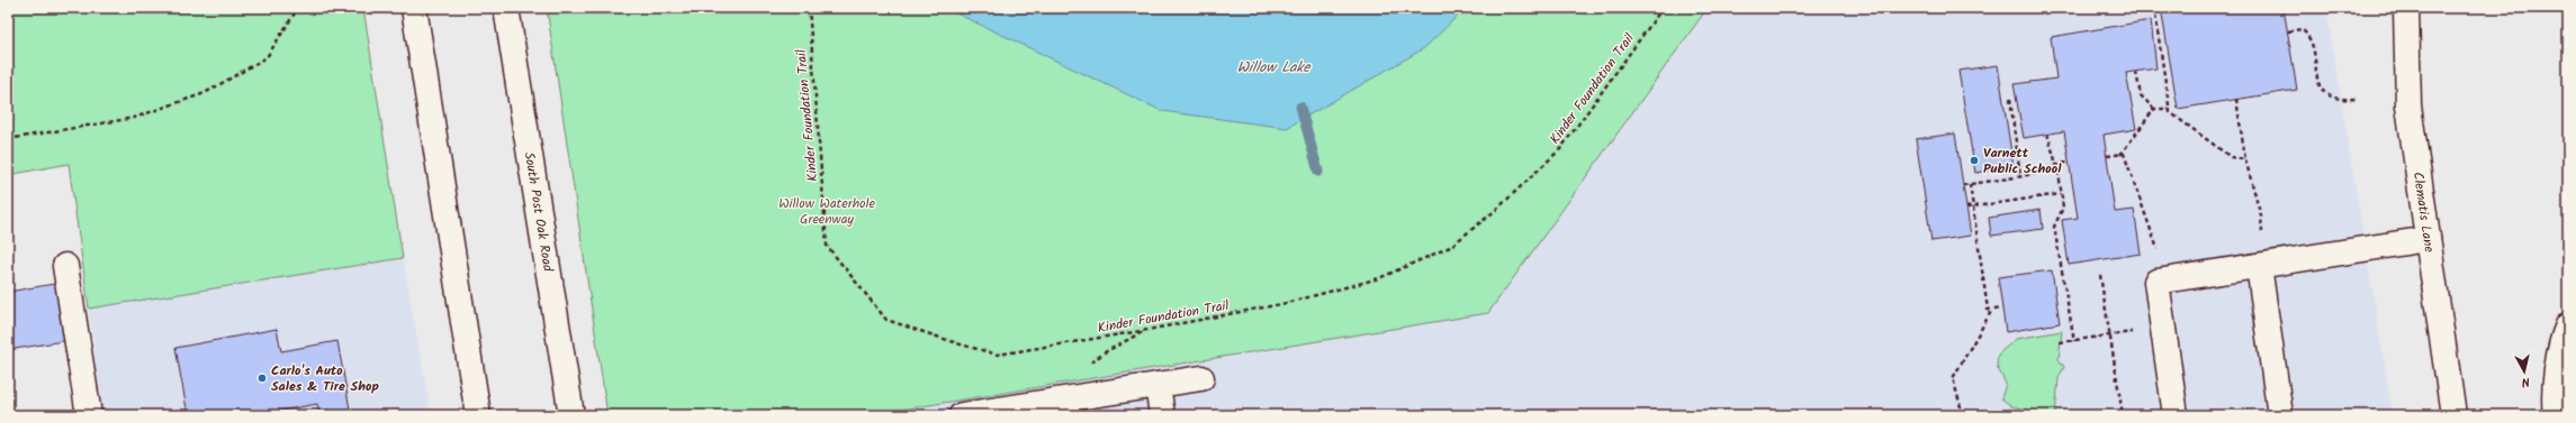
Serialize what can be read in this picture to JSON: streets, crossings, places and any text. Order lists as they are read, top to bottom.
{
  "streets": {
    "main road": ["South Post Oak Road", "Clematis Lane"],
    "path": ["Kinder Foundation Trail"]
  },
  "water": ["Willow Lake"],
  "parks": ["Willow Waterhole Greenway"],
  "places": ["Varnett Public School", "Carlo's Auto Sales & Tire Shop"],
  "north": "bottom"
}
